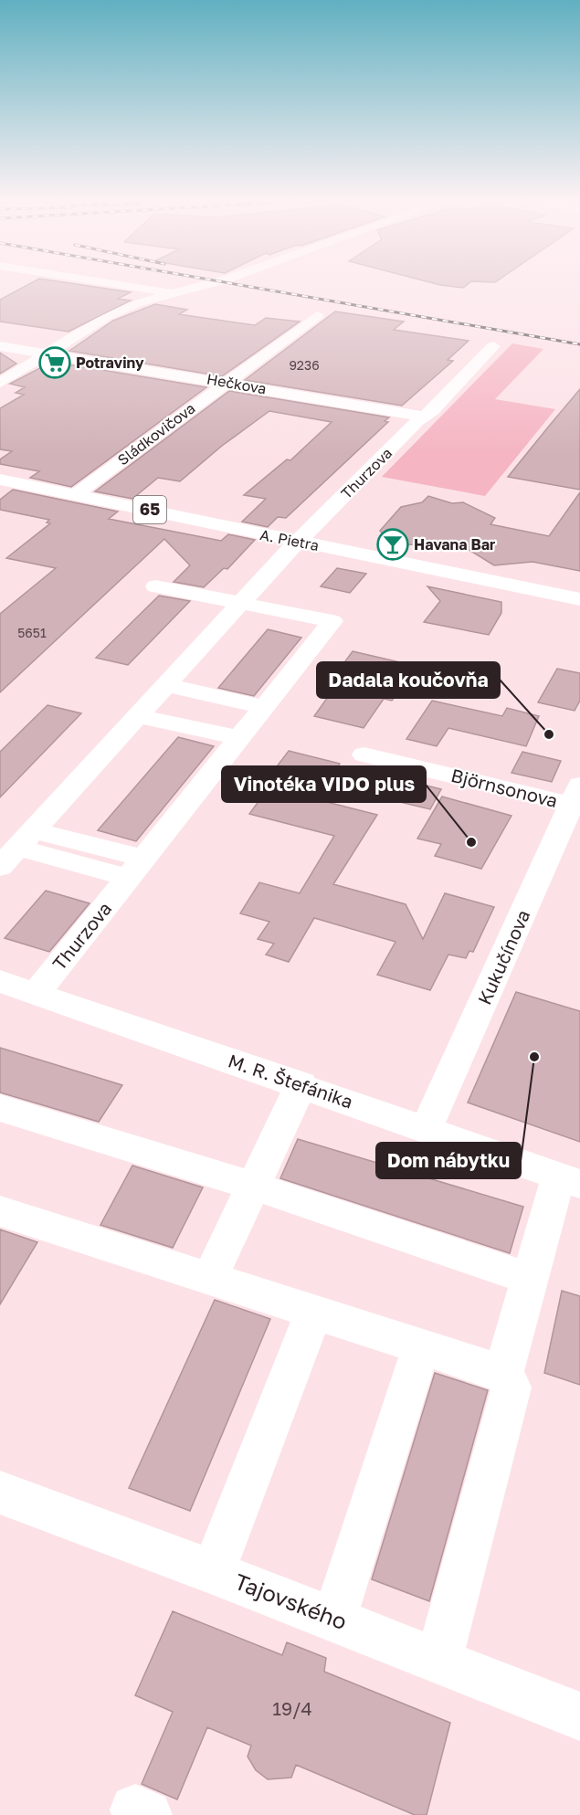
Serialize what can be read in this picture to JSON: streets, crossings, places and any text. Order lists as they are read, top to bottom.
{
  "streets": {
    "main road": ["65", "A. Pietra"],
    "street": [
      "Hečkova",
      "Sládkovičova",
      "Thurzova",
      "Björnsonova",
      "Kukučínova",
      "M. R. Štefánika",
      "Tajovského"
    ]
  },
  "crossings": [
    ["Hečkova", "Sládkovičova"],
    ["Hečkova", "Thurzova"],
    ["Sládkovičova", "A. Pietra"],
    ["Thurzova", "A. Pietra"],
    ["Thurzova", "M. R. Štefánika"],
    ["Björnsonova", "Kukučínova"],
    ["Kukučínova", "M. R. Štefánika"]
  ],
  "places": {
    "supermarket": ["Potraviny"],
    "bar": ["Havana Bar"],
    "other": ["Dadala koučovňa", "Vinotéka VIDO plus", "Dom nábytku"]
  },
  "house_numbers": ["9236", "5651", "19/4"]
}
